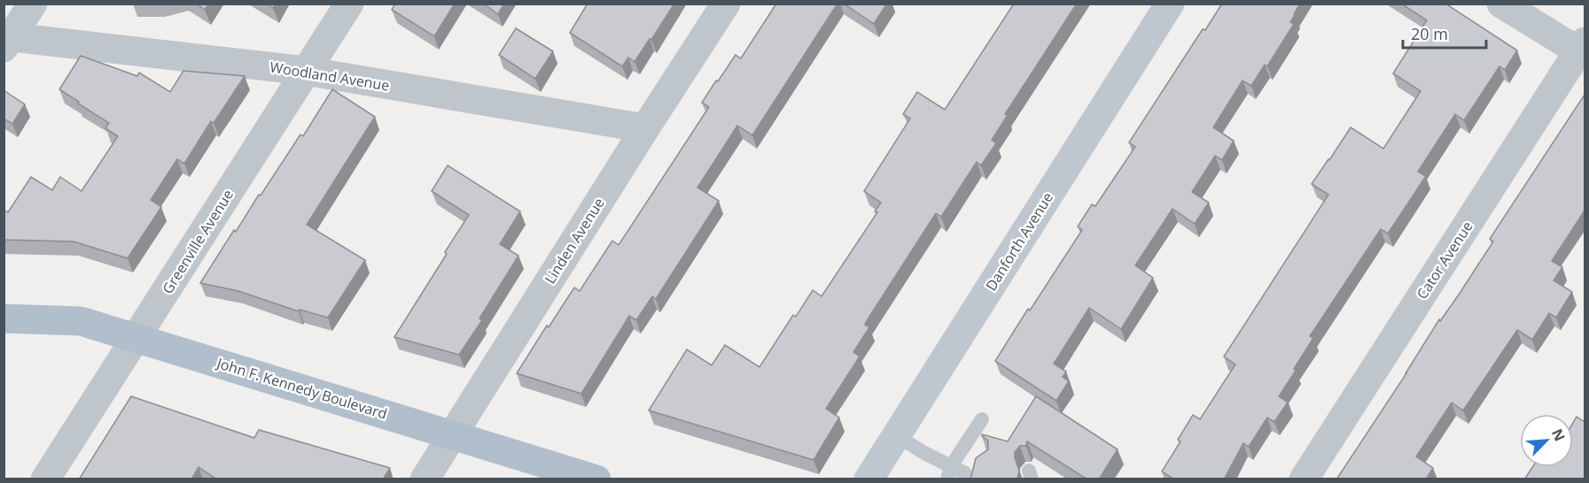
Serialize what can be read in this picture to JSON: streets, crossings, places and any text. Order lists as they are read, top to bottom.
{
  "streets": {
    "main road": ["Danforth Avenue", "John F. Kennedy Boulevard"],
    "street": [
      "Woodland Avenue",
      "Linden Avenue",
      "Greenville Avenue",
      "Cator Avenue"
    ]
  },
  "crossings": [
    ["Woodland Avenue", "Linden Avenue"],
    ["Woodland Avenue", "Greenville Avenue"],
    ["Linden Avenue", "John F. Kennedy Boulevard"],
    ["Greenville Avenue", "John F. Kennedy Boulevard"]
  ],
  "scale_bar": "20 m",
  "north": "top right"
}
